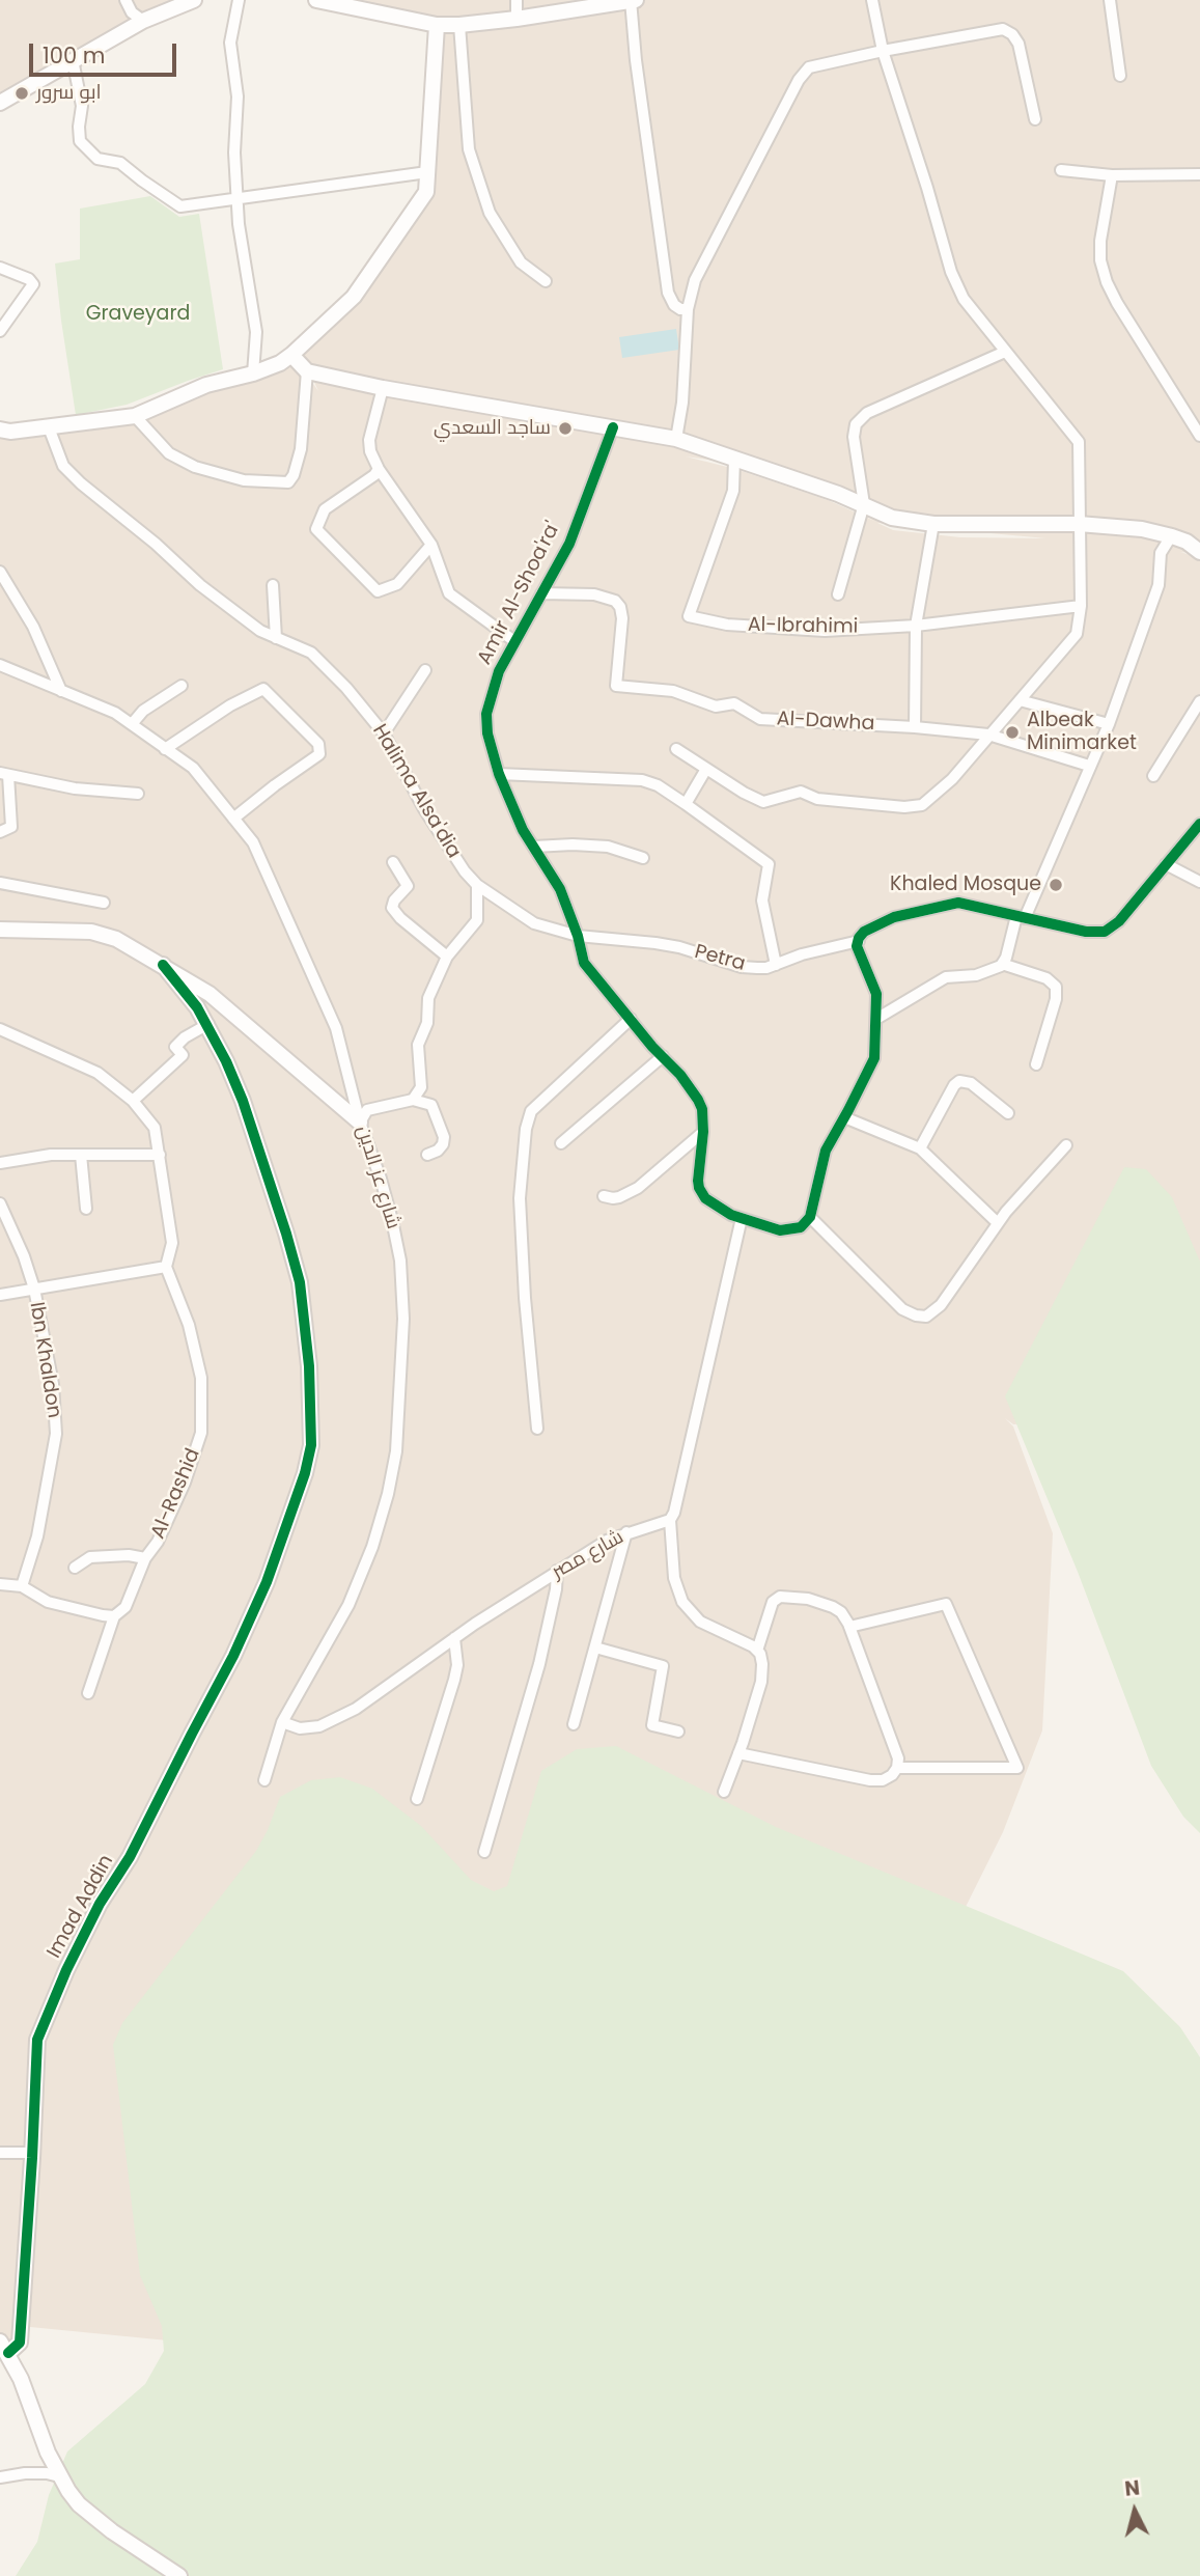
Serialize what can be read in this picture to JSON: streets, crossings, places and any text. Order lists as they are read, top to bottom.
{
  "streets": {
    "street": [
      "Amir Al-Shoa'ra'",
      "Al-Ibrahimi",
      "Al-Dawha",
      "Halima Alsa'dia",
      "Petra",
      "شارع عز الدين",
      "Ibn Khaldon",
      "Al-Rashid",
      "شارع مصر",
      "Imad Addin"
    ]
  },
  "crossings": [
    ["Amir Al-Shoa'ra'", "Al-Dawha"],
    ["Amir Al-Shoa'ra'", "Halima Alsa'dia"],
    ["Amir Al-Shoa'ra'", "Petra"],
    ["Halima Alsa'dia", "Petra"],
    ["شارع عز الدين", "شارع مصر"]
  ],
  "parks": ["Graveyard"],
  "places": [
    "ابو سرور",
    "ساجد السعدي",
    "Albeak Minimarket",
    "Khaled Mosque"
  ],
  "scale_bar": "100 m",
  "north": "top"
}
